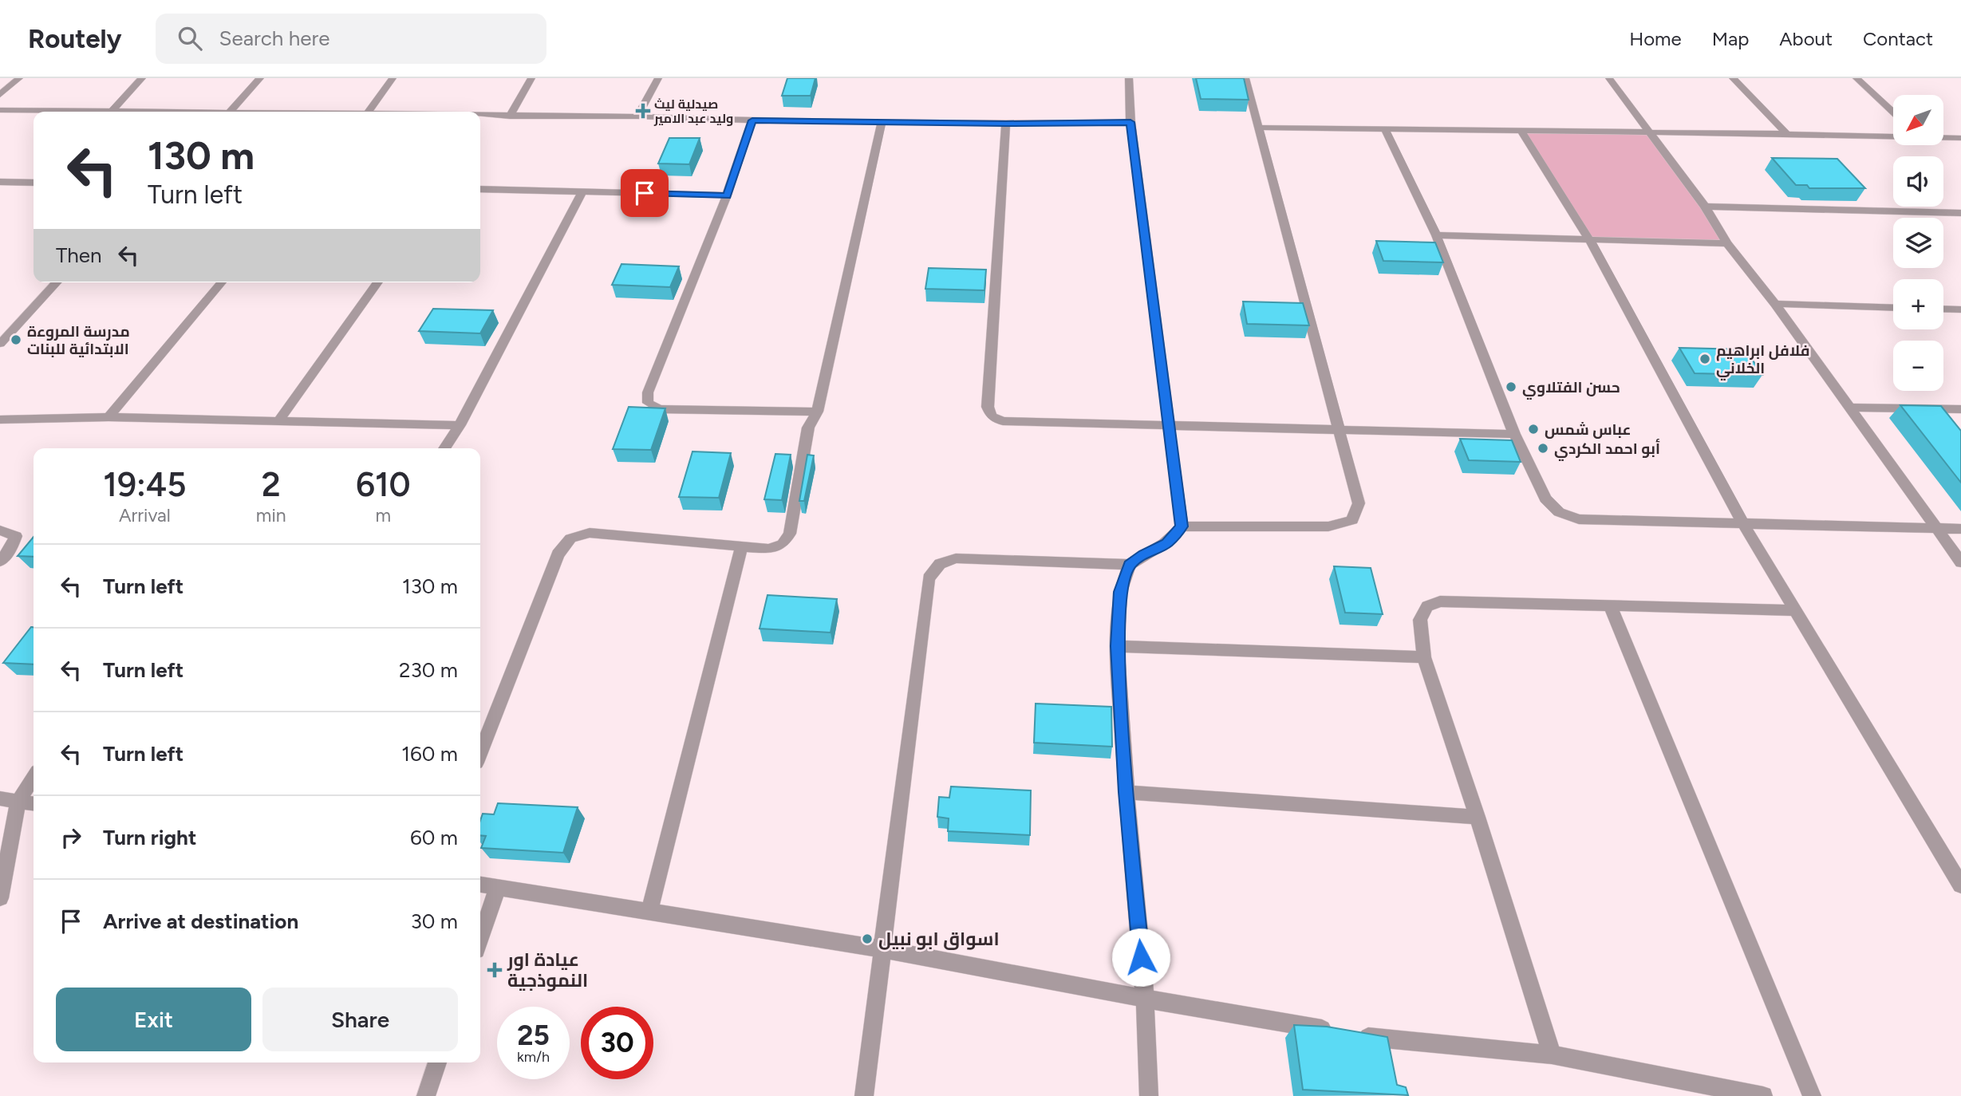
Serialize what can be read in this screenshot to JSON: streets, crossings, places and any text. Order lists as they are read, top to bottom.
{
  "places": {
    "health": ["صيدلية ليث وليد عبد الامير", "عيادة اور النموذجية"],
    "other": [
      "مدرسة المروءة الابتدائية للبنات",
      "فلافل ابراهيم الخلاني",
      "حسن الفتلاوي",
      "عباس شمس",
      "أبو احمد الكردي",
      "اسواق ابو نبيل"
    ]
  },
  "north": "bottom left",
  "page": {
    "header": "Routely",
    "search": "Search here",
    "nav": [
      "Home",
      "Map",
      "About",
      "Contact"
    ],
    "map_buttons": ["+", "−"],
    "turn": ["130 m", "Turn left"],
    "then": "Then",
    "eta": [
      "19:45",
      "Arrival",
      "2",
      "min",
      "610",
      "m"
    ],
    "list": [
      {
        "name": "Turn left",
        "value": "130 m"
      },
      {
        "name": "Turn left",
        "value": "230 m"
      },
      {
        "name": "Turn left",
        "value": "160 m"
      },
      {
        "name": "Turn right",
        "value": "60 m"
      },
      {
        "name": "Arrive at destination",
        "value": "30 m"
      }
    ],
    "buttons": ["Exit", "Share"],
    "speed": "25 km/h",
    "limit": "30"
  }
}
